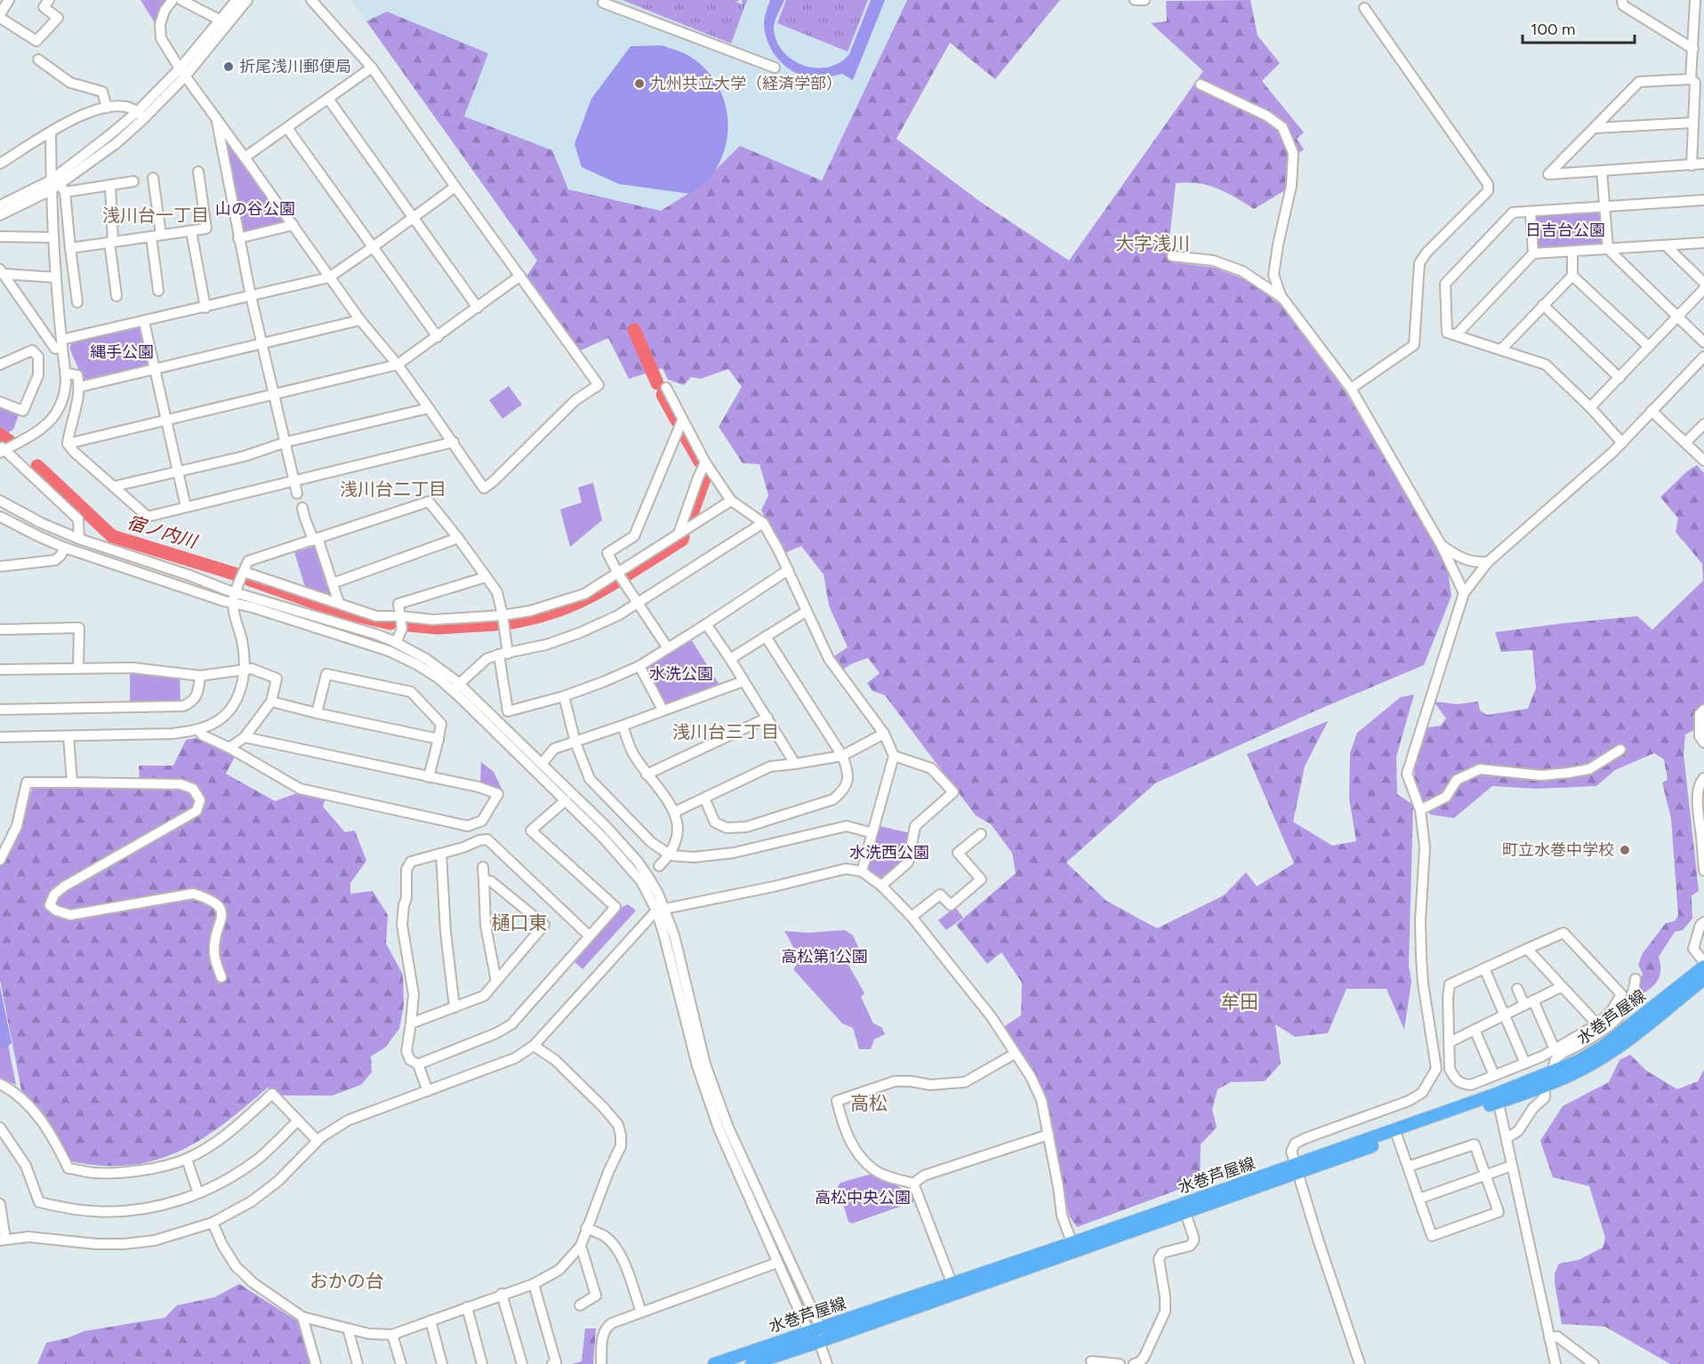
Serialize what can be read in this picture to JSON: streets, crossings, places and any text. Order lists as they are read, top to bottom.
{
  "streets": {
    "main road": ["水巻芦屋線"]
  },
  "districts": [
    "浅川台一丁目",
    "大字浅川",
    "浅川台二丁目",
    "浅川台三丁目",
    "樋口東",
    "牟田",
    "高松",
    "おかの台"
  ],
  "water": ["宿ノ内川"],
  "parks": [
    "山の谷公園",
    "日吉台公園",
    "縄手公園",
    "水洗公園",
    "水洗西公園",
    "高松第1公園",
    "高松中央公園"
  ],
  "places": ["折尾浅川郵便局", "九州共立大学（経済学部）", "町立水巻中学校"],
  "scale_bar": "100 m"
}
